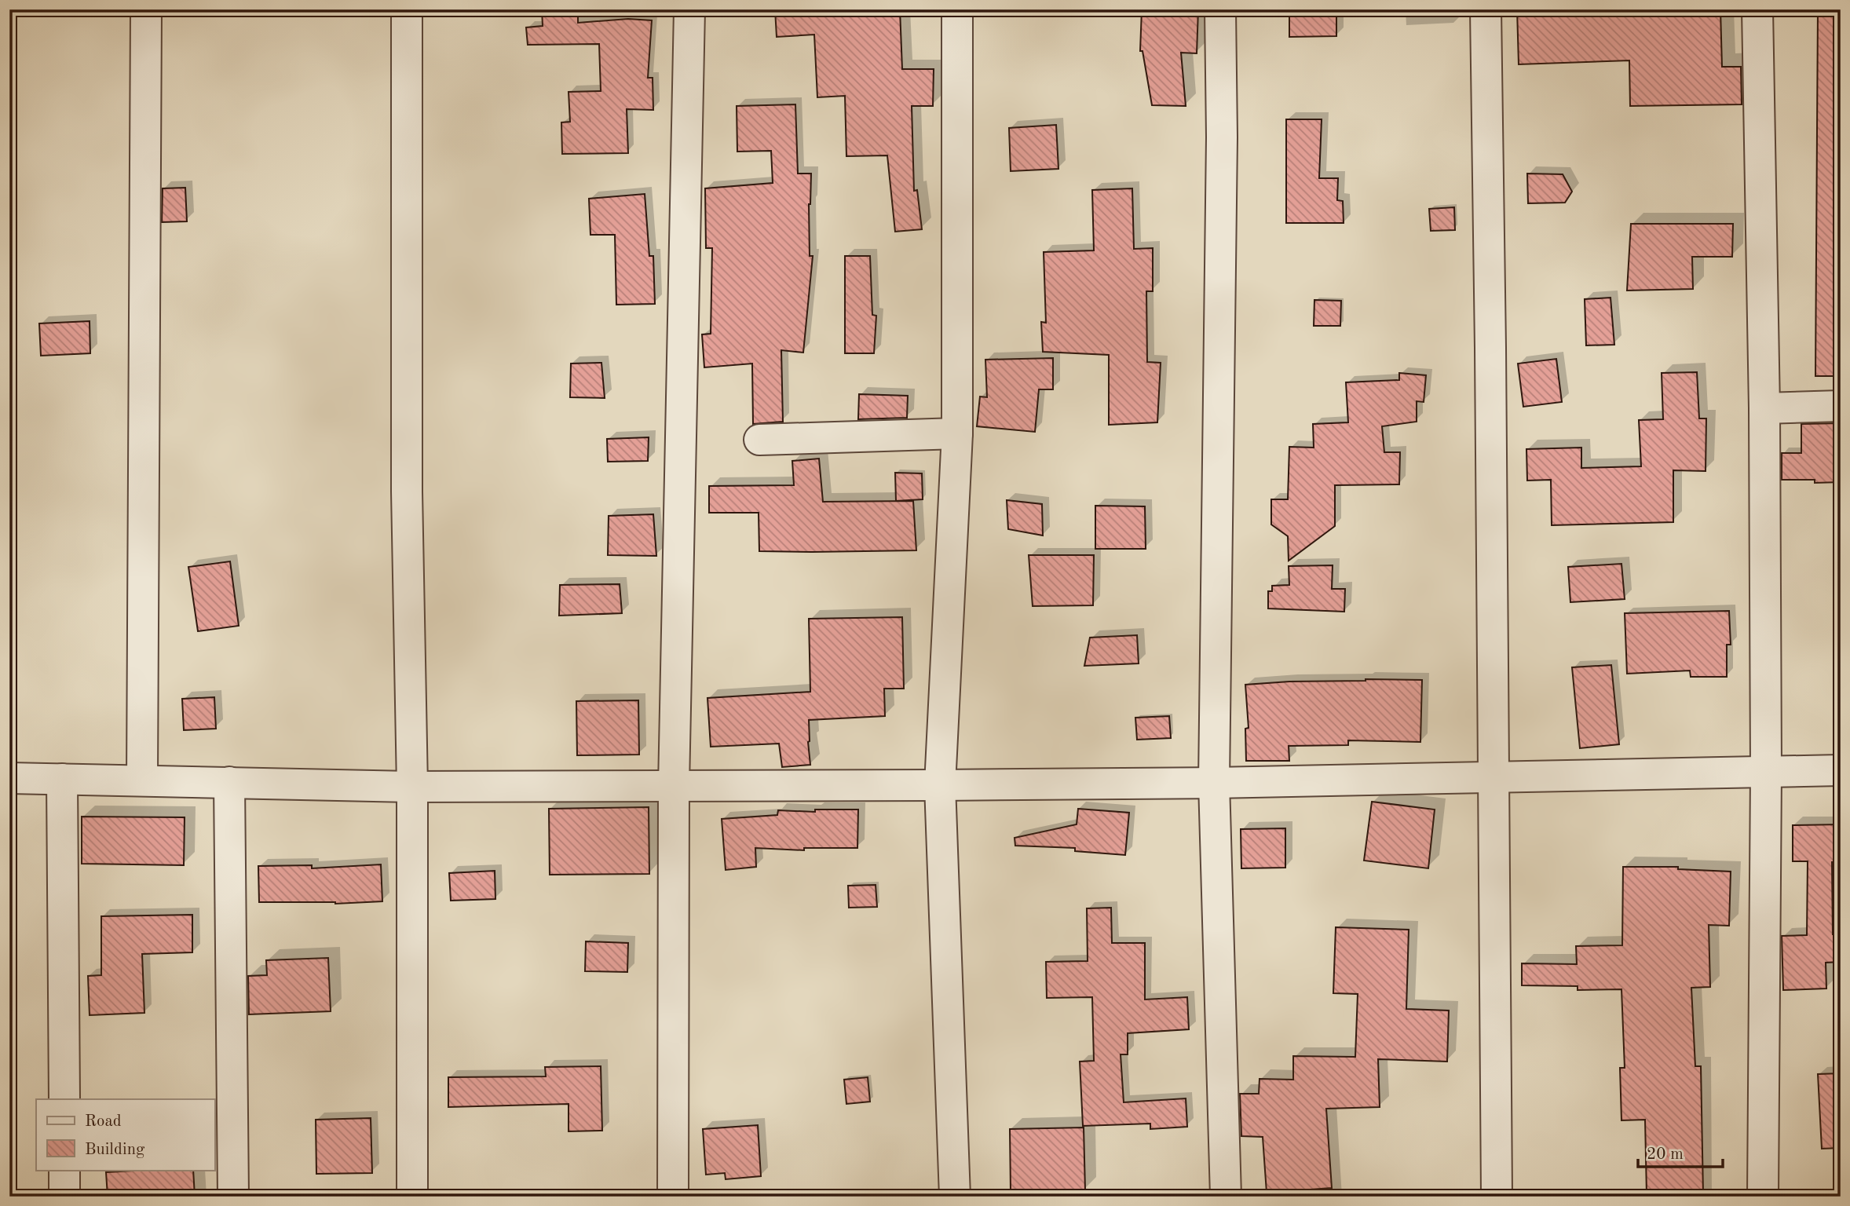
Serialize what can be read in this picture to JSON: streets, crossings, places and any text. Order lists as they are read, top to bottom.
{
  "legend": ["Road", "Building"],
  "scale_bar": "20 m"
}
